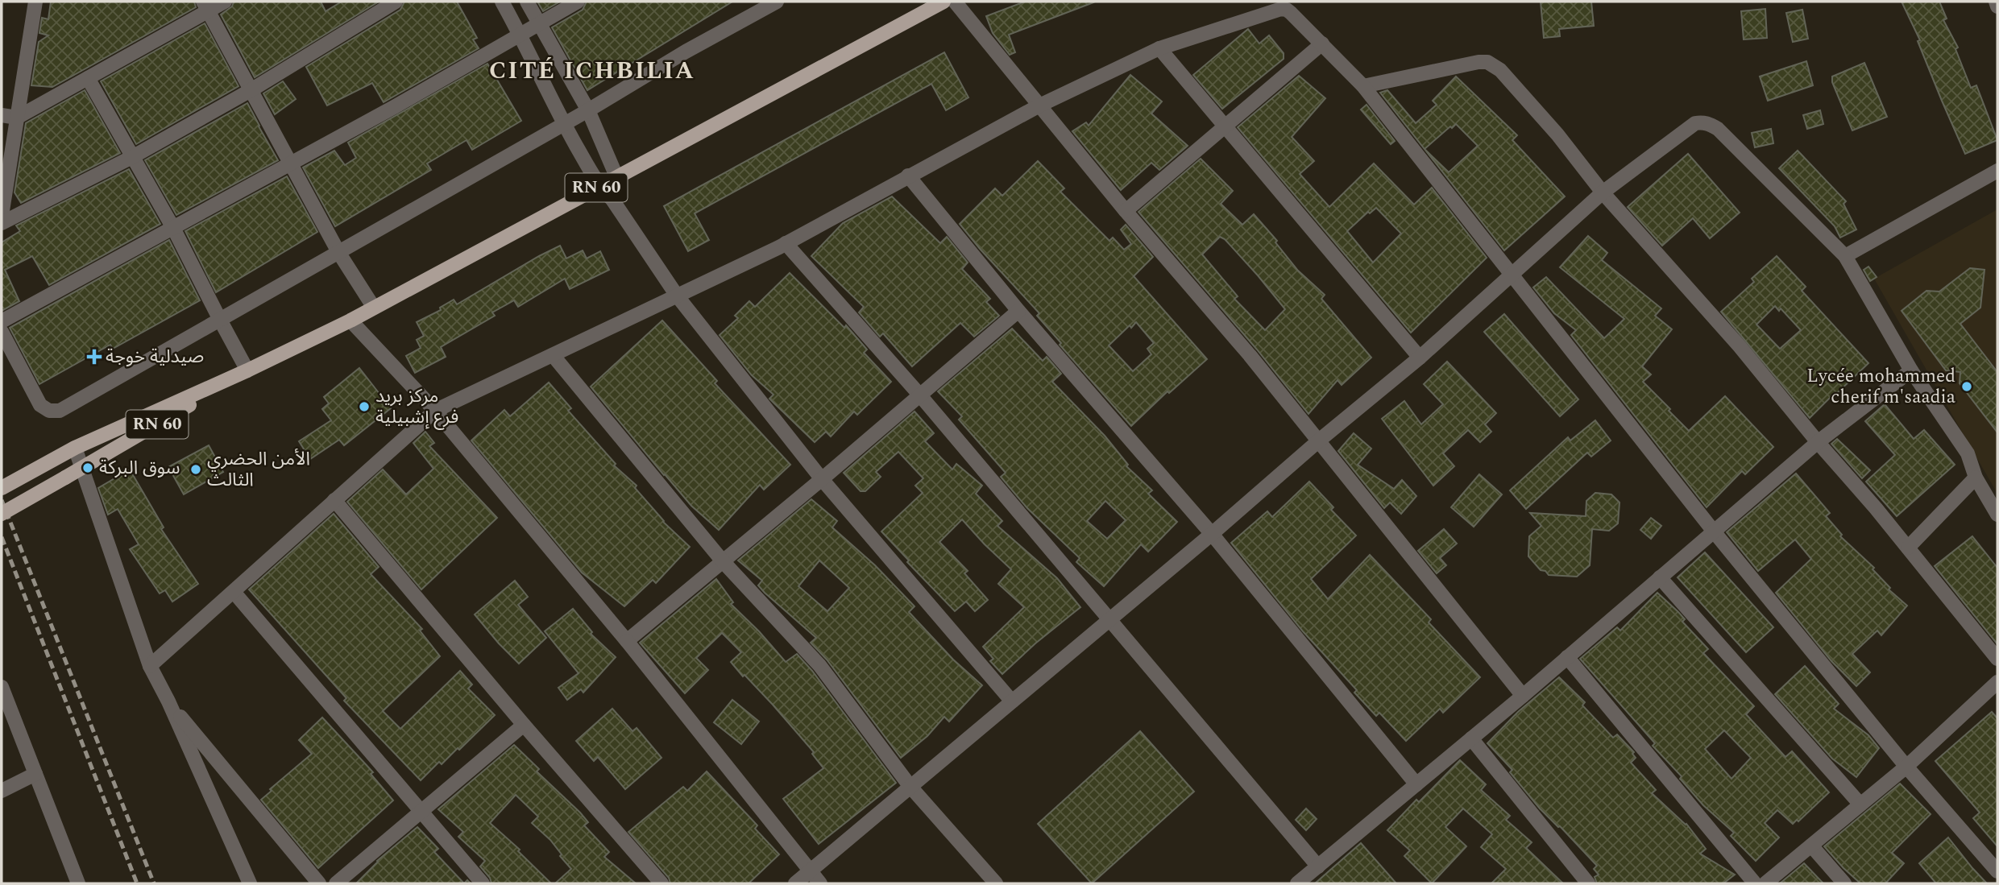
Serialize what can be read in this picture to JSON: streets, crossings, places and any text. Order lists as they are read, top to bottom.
{
  "streets": {
    "main road": ["RN 60"]
  },
  "districts": ["CITÉ ICHBILIA"],
  "places": {
    "health": ["صيدلية خوجة"],
    "other": [
      "Lycée mohammed cherif m'saadia",
      "مركز بريد فرع إشبيلية",
      "سوق البركة",
      "الأمن الحضري الثالث"
    ]
  }
}
